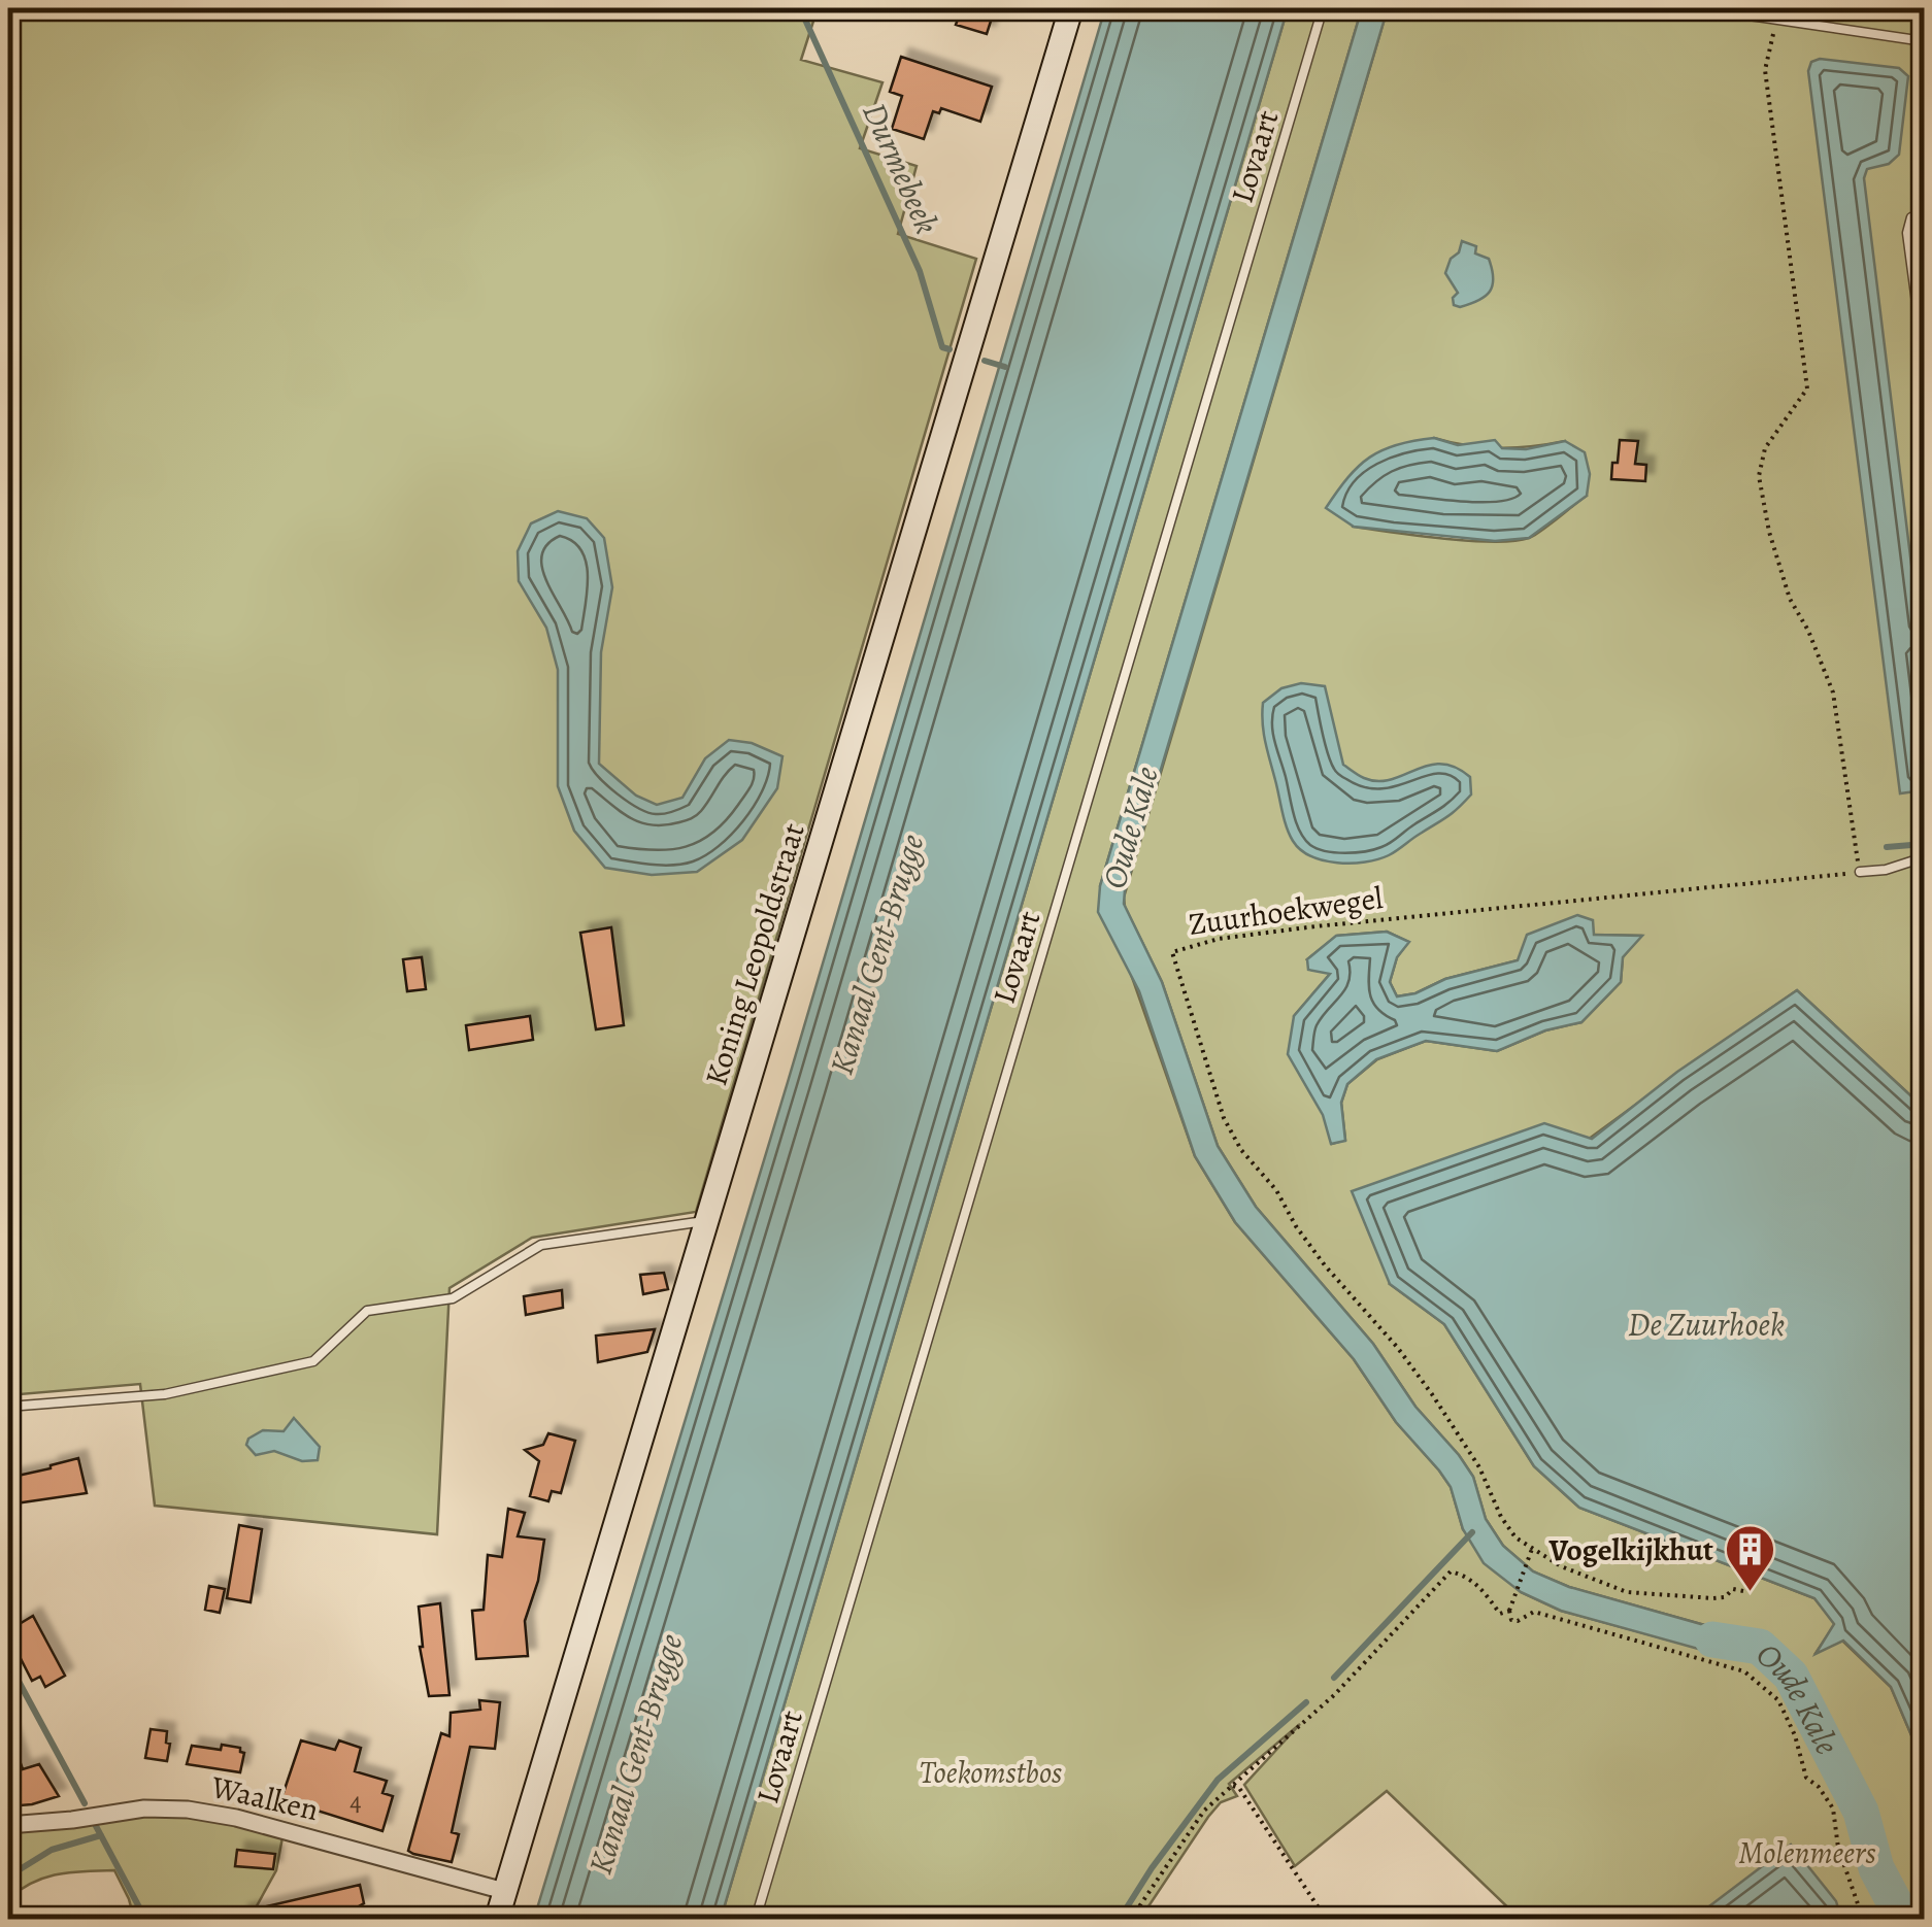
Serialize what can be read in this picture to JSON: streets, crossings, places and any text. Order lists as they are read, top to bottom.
{
  "streets": {
    "street": ["Koning Leopoldstraat", "Waalken"],
    "lane": ["Lovaart"],
    "path": ["Zuurhoekwegel"]
  },
  "crossings": [
    ["Koning Leopoldstraat", "Waalken"]
  ],
  "water": [
    "Durmebeek",
    "Oude Kale",
    "Kanaal Gent-Brugge",
    "De Zuurhoek"
  ],
  "parks": ["Toekomstbos", "Molenmeers"],
  "places": {
    "building": ["Vogelkijkhut"]
  },
  "house_numbers": ["4"]
}
